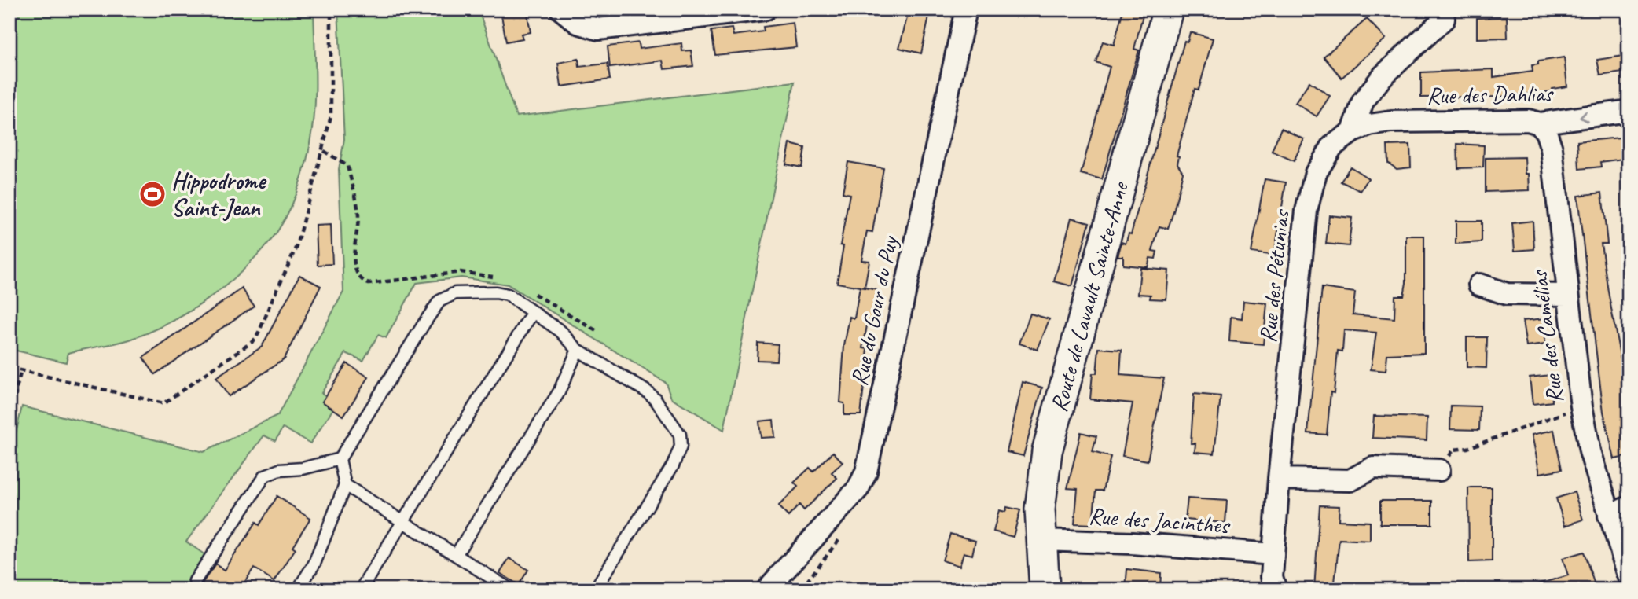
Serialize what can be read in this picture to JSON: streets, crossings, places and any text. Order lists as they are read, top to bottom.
{
  "streets": {
    "street": [
      "Rue des Dahlias",
      "Rue des Pétunias",
      "Route de Lavault Sainte-Anne",
      "Rue du Gour du Puy",
      "Rue des Camélias",
      "Rue des Jacinthes"
    ]
  },
  "crossings": [
    ["Rue des Dahlias", "Rue des Pétunias"],
    ["Rue des Dahlias", "Rue des Camélias"],
    ["Rue des Pétunias", "Rue des Jacinthes"],
    ["Route de Lavault Sainte-Anne", "Rue des Jacinthes"]
  ],
  "places": {
    "sports": ["Hippodrome Saint-Jean"]
  }
}
